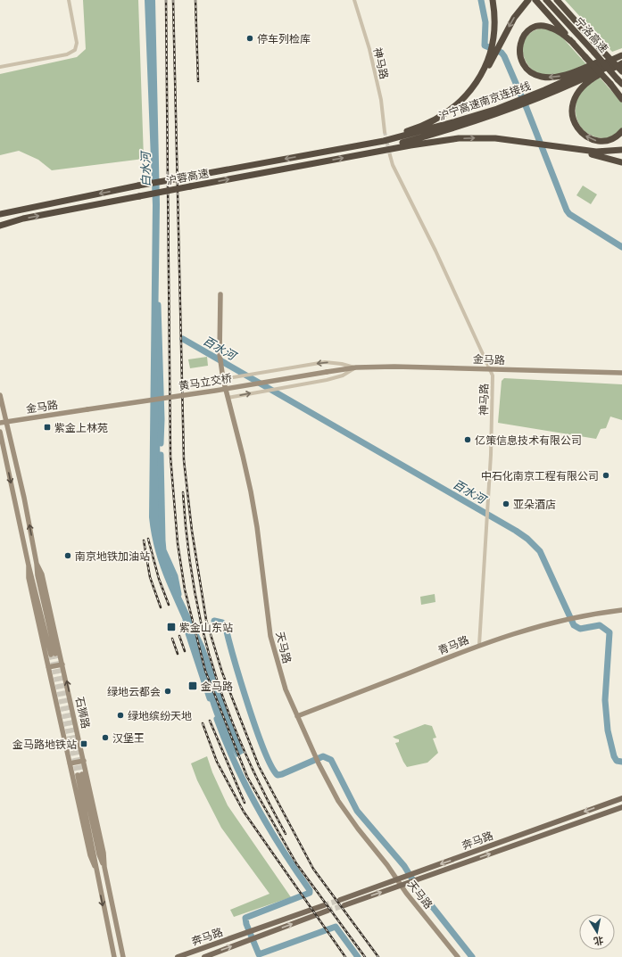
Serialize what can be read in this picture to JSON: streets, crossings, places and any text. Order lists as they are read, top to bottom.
{
  "streets": {
    "highway": ["宁洛高速", "沪宁高速南京连接线", "沪蓉高速"],
    "main road": ["奔马路"],
    "street": [
      "神马路",
      "金马路",
      "黄马立交桥",
      "青马路",
      "天马路",
      "石狮路"
    ]
  },
  "crossings": [
    ["神马路", "金马路"],
    ["神马路", "青马路"],
    ["沪宁高速南京连接线", "沪蓉高速"],
    ["金马路", "黄马立交桥"],
    ["金马路", "天马路"],
    ["金马路", "石狮路"],
    ["青马路", "天马路"],
    ["天马路", "奔马路"]
  ],
  "water": ["白水河", "百水河"],
  "places": {
    "other": [
      "停车列检库",
      "亿策信息技术有限公司",
      "中石化南京工程有限公司",
      "亚朵酒店",
      "南京地铁加油站",
      "绿地云都会",
      "绿地缤纷天地",
      "汉堡王"
    ],
    "transit": [
      "紫金上林苑",
      "紫金山东站",
      "金马路",
      "金马路地铁站"
    ]
  },
  "north": "bottom"
}
